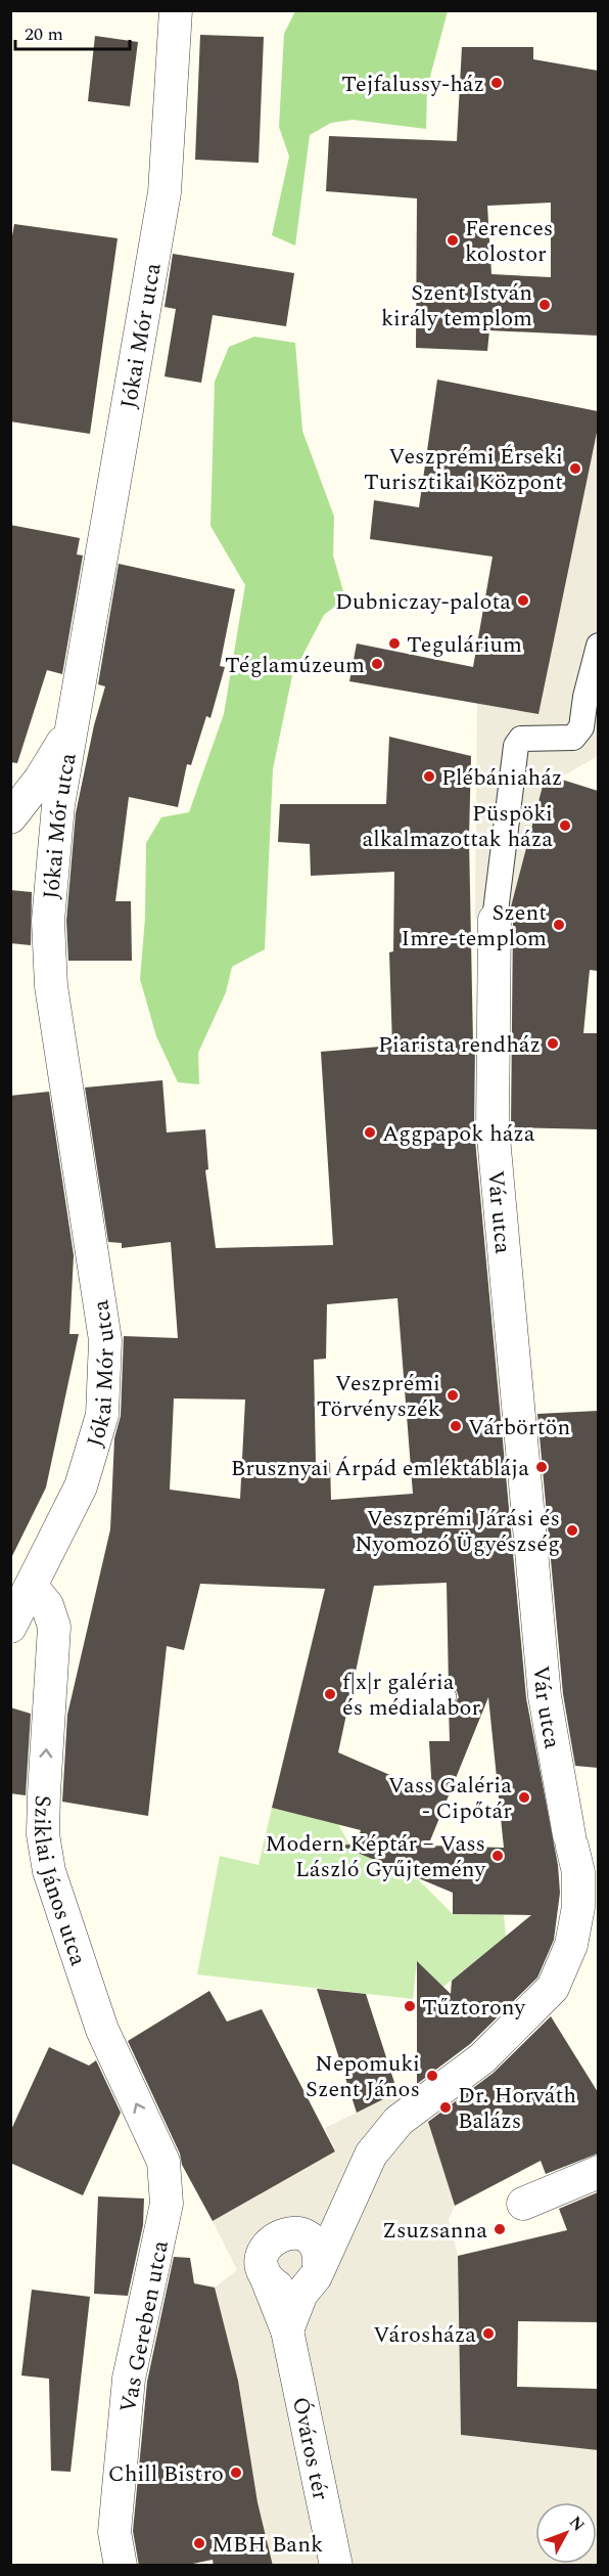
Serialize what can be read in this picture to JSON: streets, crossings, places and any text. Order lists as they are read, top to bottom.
{
  "streets": {
    "street": [
      "Jókai Mór utca",
      "Vár utca",
      "Sziklai János utca",
      "Vas Gereben utca",
      "Óváros tér"
    ]
  },
  "crossings": [
    ["Jókai Mór utca", "Sziklai János utca"],
    ["Vár utca", "Óváros tér"],
    ["Sziklai János utca", "Vas Gereben utca"]
  ],
  "one_way": ["Sziklai János utca"],
  "places": [
    "Tejfalussy-ház",
    "Ferences kolostor",
    "Szent István király templom",
    "Veszprémi Érseki Turisztikai Központ",
    "Dubniczay-palota",
    "Tegulárium",
    "Téglamúzeum",
    "Plébániaház",
    "Püspöki alkalmazottak háza",
    "Szent Imre-templom",
    "Piarista rendház",
    "Aggpapok háza",
    "Veszprémi Törvényszék",
    "Várbörtön",
    "Brusznyai Árpád emléktáblája",
    "Veszprémi Járási és Nyomozó Ügyészség",
    "f|x|r galéria és médialabor",
    "Vass Galéria - Cipőtár",
    "Modern Képtár – Vass László Gyűjtemény",
    "Tűztorony",
    "Nepomuki Szent János",
    "Dr. Horváth Balázs",
    "Zsuzsanna",
    "Városháza",
    "Chill Bistro",
    "MBH Bank"
  ],
  "scale_bar": "20 m",
  "north": "top right"
}
